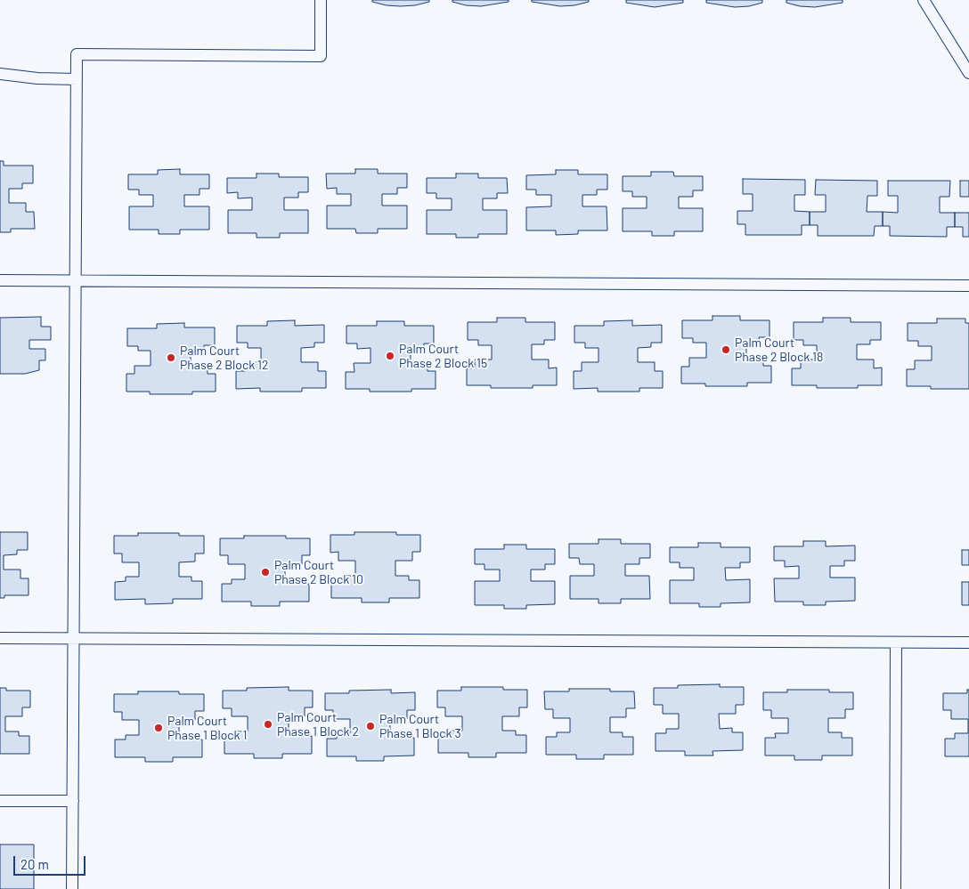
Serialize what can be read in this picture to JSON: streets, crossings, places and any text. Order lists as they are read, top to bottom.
{
  "places": [
    "Palm Court Phase 2 Block 18",
    "Palm Court Phase 2 Block 15",
    "Palm Court Phase 2 Block 12",
    "Palm Court Phase 2 Block 10",
    "Palm Court Phase 1 Block 2",
    "Palm Court Phase 1 Block 3",
    "Palm Court Phase 1 Block 1"
  ],
  "scale_bar": "20 m"
}
